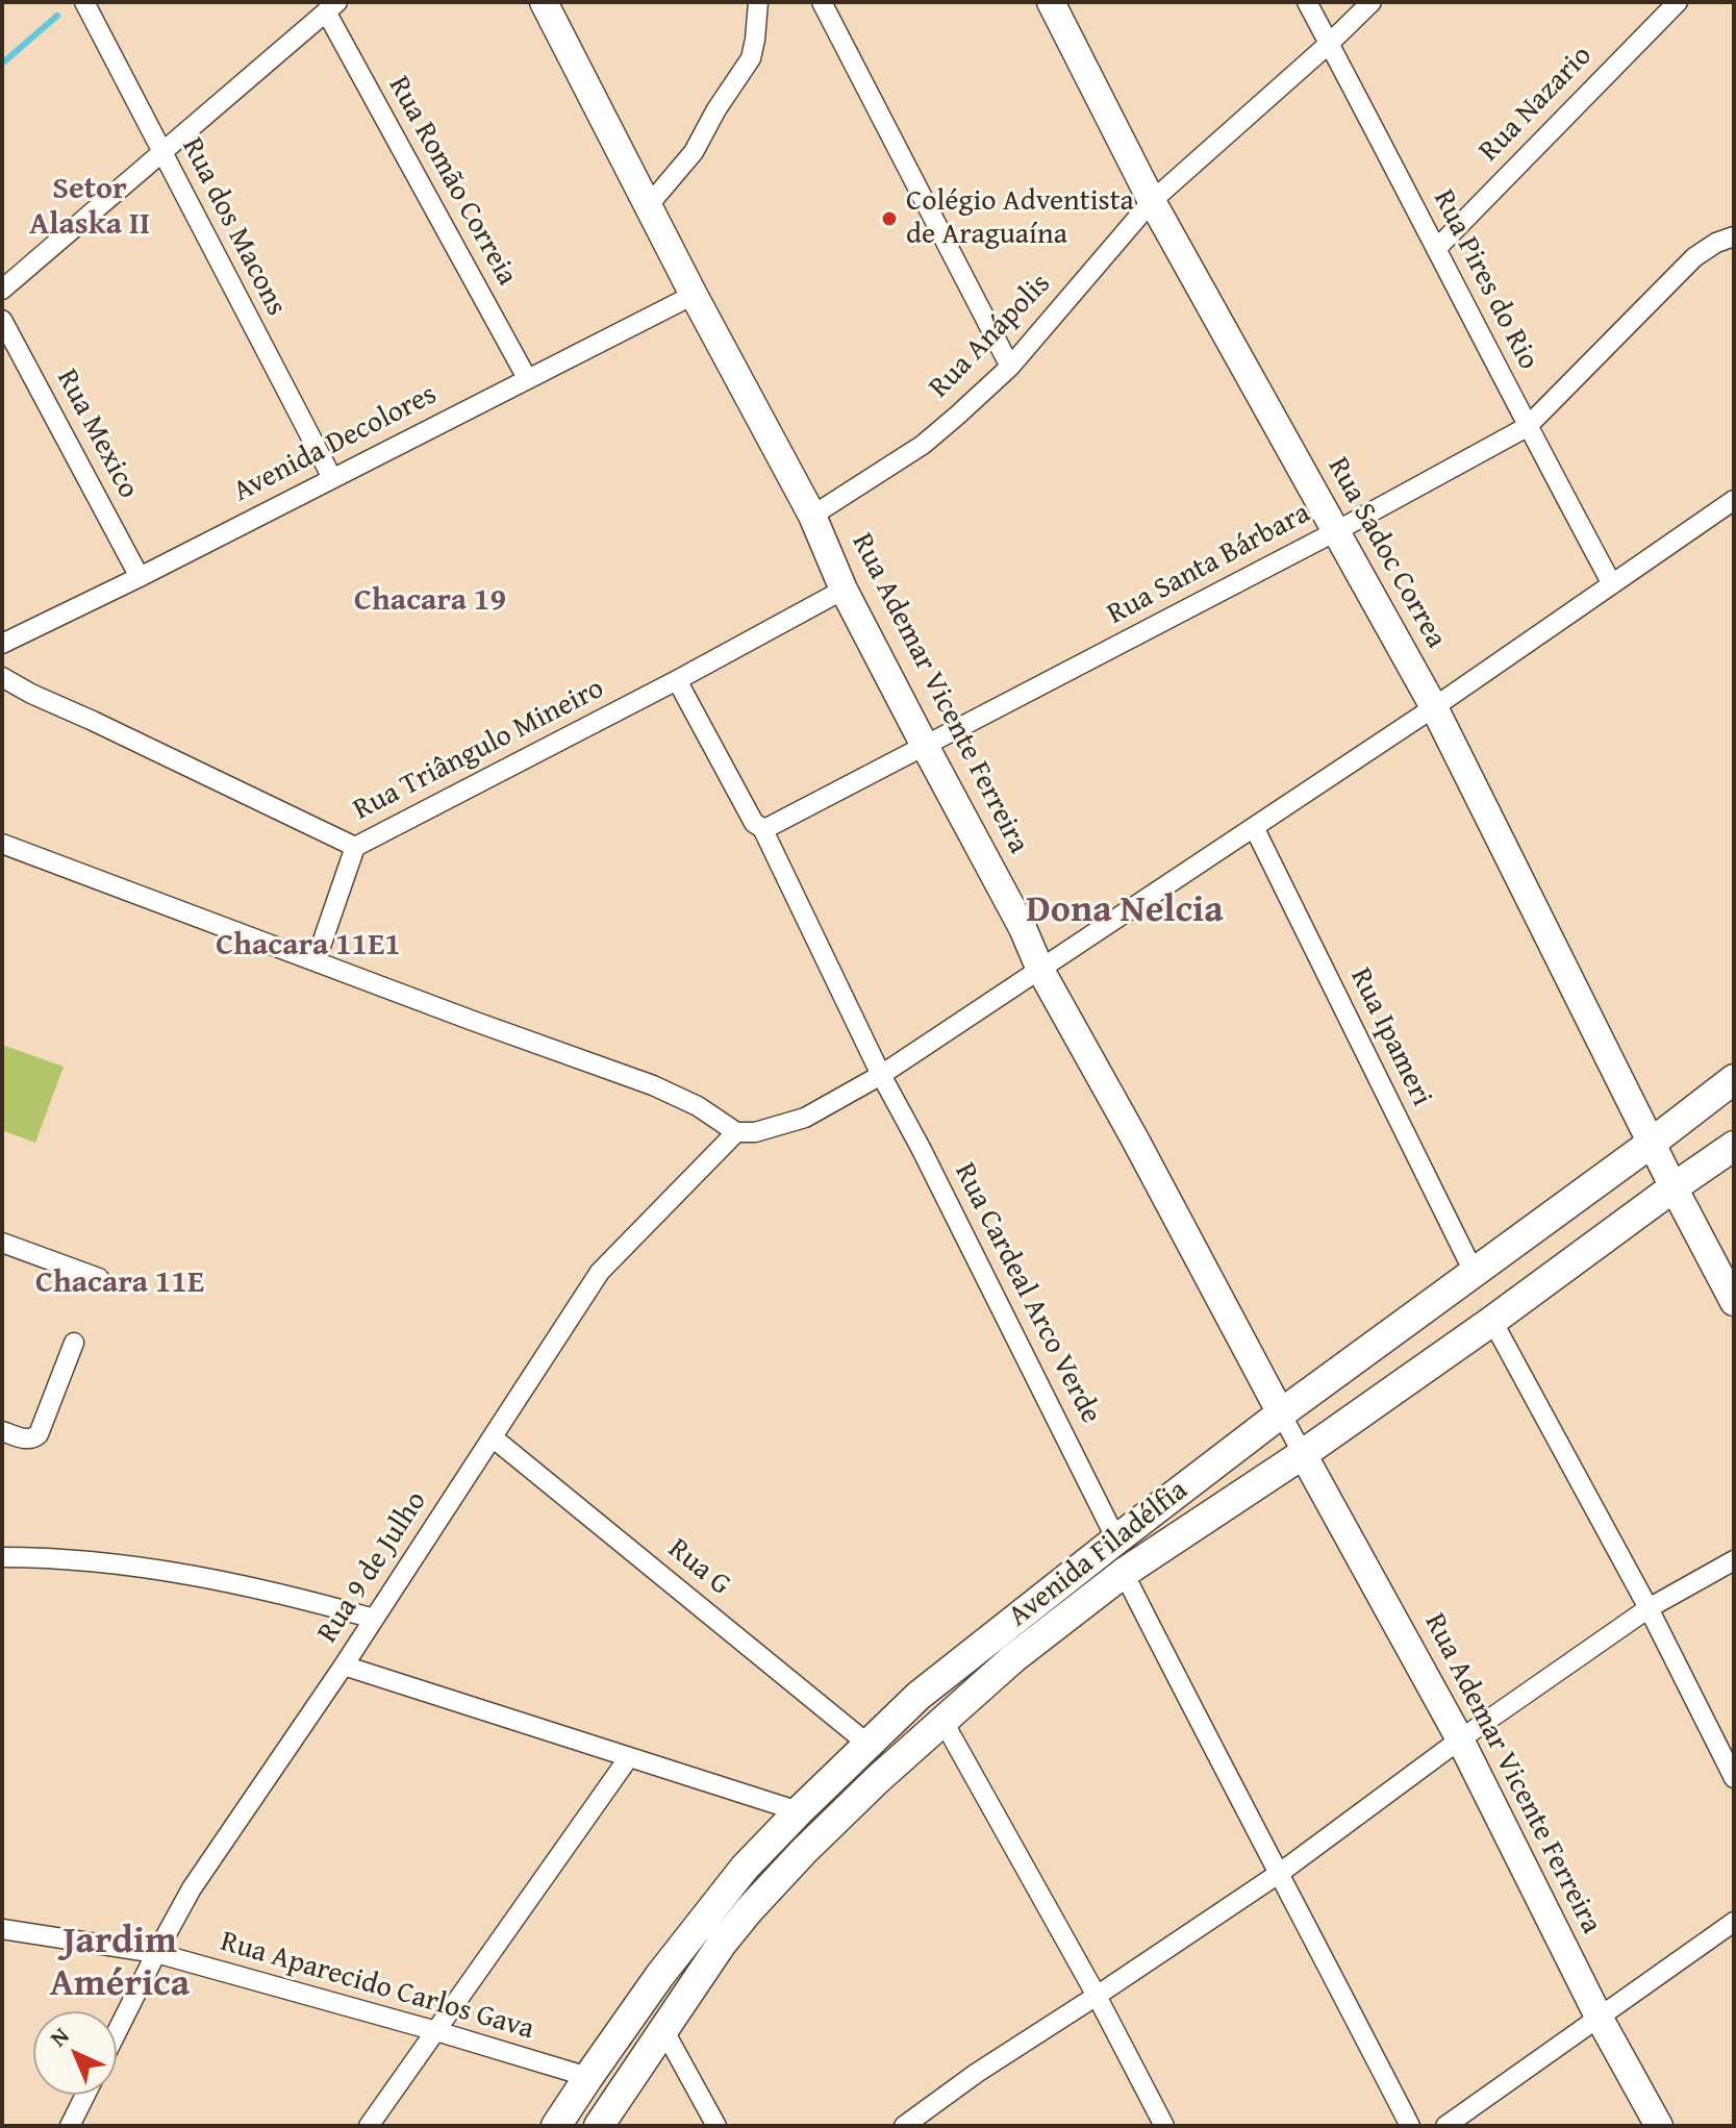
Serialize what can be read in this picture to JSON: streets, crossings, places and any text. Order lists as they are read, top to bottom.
{
  "streets": {
    "main road": ["Avenida Filadélfia"],
    "street": [
      "Rua Nazario",
      "Rua Romão Correia",
      "Rua dos Macons",
      "Rua Pires do Rio",
      "Rua Anápolis",
      "Rua Mexico",
      "Avenida Decolores",
      "Rua Sadoc Correa",
      "Rua Santa Bárbara",
      "Rua Ademar Vicente Ferreira",
      "Rua Triângulo Mineiro",
      "Rua Ipameri",
      "Rua Cardeal Arco Verde",
      "Rua 9 de Julho",
      "Rua G",
      "Rua Aparecido Carlos Gava"
    ]
  },
  "crossings": [
    ["Rua Nazario", "Rua Pires do Rio"],
    ["Rua Romão Correia", "Avenida Decolores"],
    ["Rua dos Macons", "Avenida Decolores"],
    ["Rua Pires do Rio", "Rua Anápolis"],
    ["Rua Pires do Rio", "Rua Santa Bárbara"],
    ["Rua Anápolis", "Rua Sadoc Correa"],
    ["Rua Anápolis", "Rua Ademar Vicente Ferreira"],
    ["Rua Mexico", "Avenida Decolores"],
    ["Avenida Decolores", "Rua Ademar Vicente Ferreira"],
    ["Rua Sadoc Correa", "Rua Santa Bárbara"],
    ["Rua Sadoc Correa", "Avenida Filadélfia"],
    ["Rua Santa Bárbara", "Rua Ademar Vicente Ferreira"],
    ["Rua Santa Bárbara", "Rua Cardeal Arco Verde"],
    ["Rua Ademar Vicente Ferreira", "Rua Triângulo Mineiro"],
    ["Rua Ademar Vicente Ferreira", "Avenida Filadélfia"],
    ["Rua Ipameri", "Avenida Filadélfia"],
    ["Rua Cardeal Arco Verde", "Avenida Filadélfia"],
    ["Avenida Filadélfia", "Rua G"],
    ["Avenida Filadélfia", "Rua Aparecido Carlos Gava"],
    ["Rua 9 de Julho", "Rua G"],
    ["Rua 9 de Julho", "Rua Aparecido Carlos Gava"]
  ],
  "districts": [
    "Setor Alaska II",
    "Chacara 19",
    "Dona Nelcia",
    "Chacara 11E1",
    "Chacara 11E",
    "Jardim América"
  ],
  "places": ["Colégio Adventista de Araguaína"],
  "north": "top left"
}
